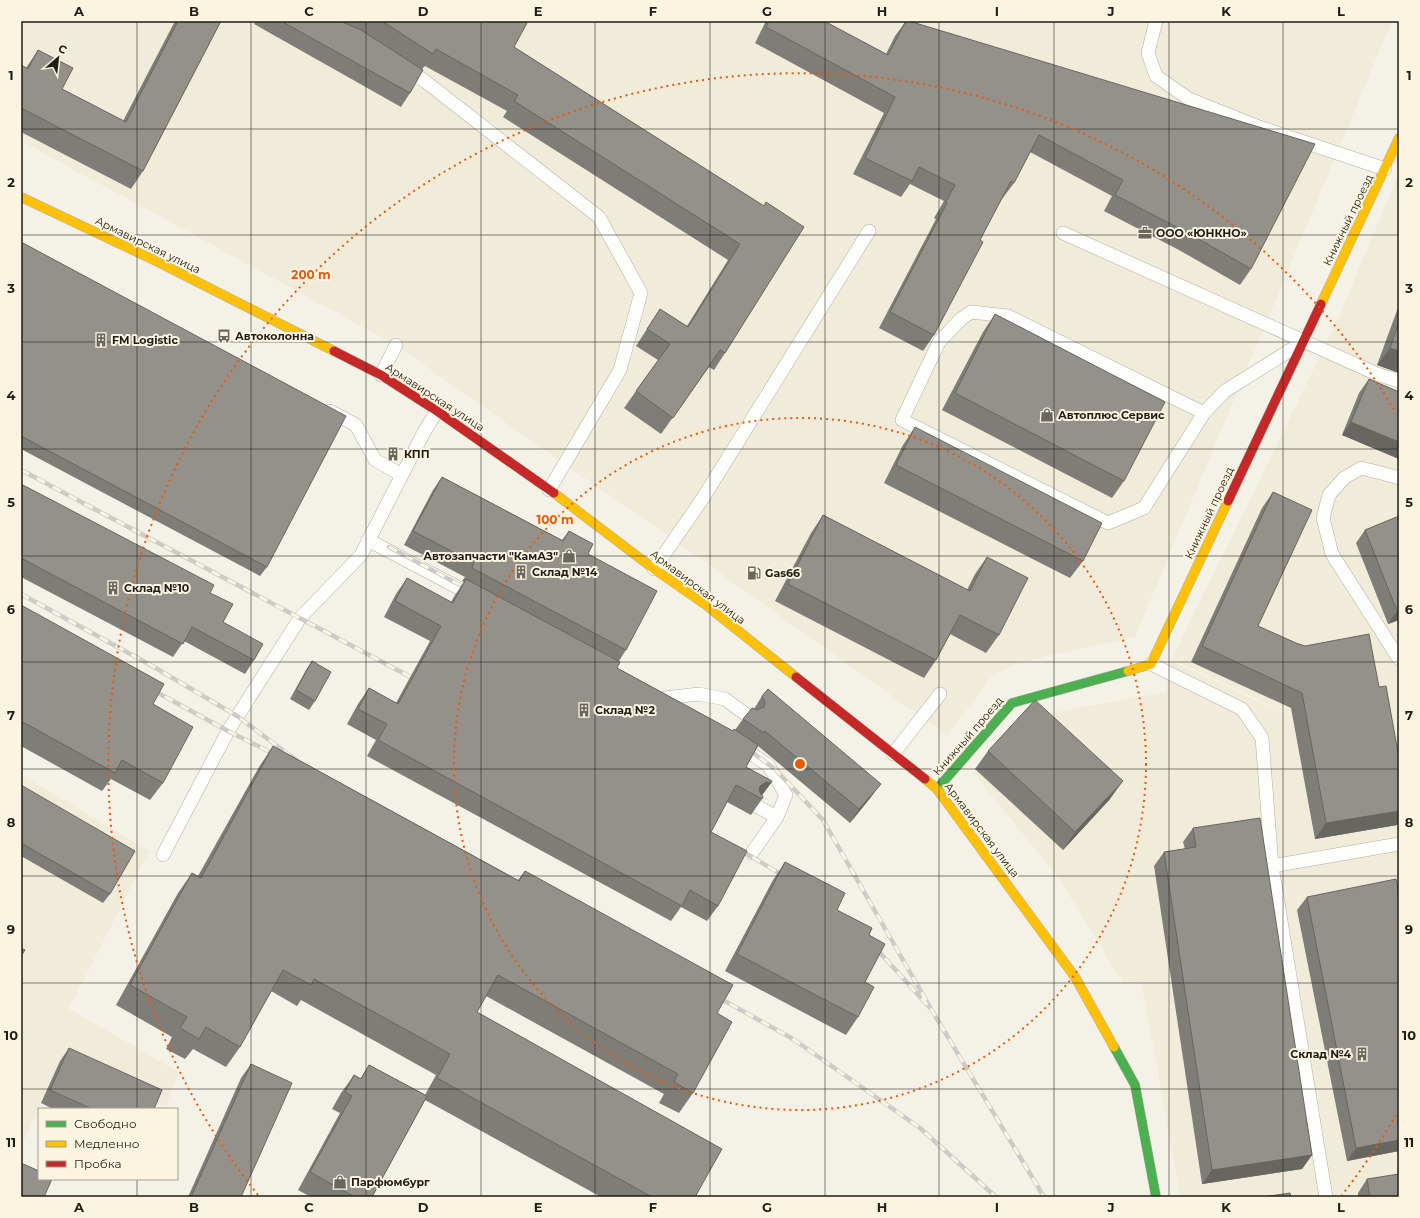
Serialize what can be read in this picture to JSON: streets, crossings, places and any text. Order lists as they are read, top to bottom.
{
  "streets": {
    "main road": ["Книжный проезд", "Армавирская улица"]
  },
  "crossings": [
    ["Книжный проезд", "Армавирская улица"]
  ],
  "places": {
    "office": ["ООО «ЮНКНО»"],
    "bus stop": ["Автоколонна"],
    "building": [
      "FM Logistic",
      "КПП",
      "Склад №14",
      "Склад №10",
      "Склад №2",
      "Склад №4"
    ],
    "shop": ["Автоплюс Сервис", "Автозапчасти \"КамАЗ\"", "Парфюмбург"],
    "fuel station": ["Gas66"]
  },
  "legend": ["Свободно", "Медленно", "Пробка"],
  "north": "top right",
  "grid": {
    "columns": [
      "A",
      "B",
      "C",
      "D",
      "E",
      "F",
      "G",
      "H",
      "I",
      "J",
      "K",
      "L"
    ],
    "rows": [
      "1",
      "2",
      "3",
      "4",
      "5",
      "6",
      "7",
      "8",
      "9",
      "10",
      "11"
    ]
  },
  "rings": ["200 m", "100 m"]
}
